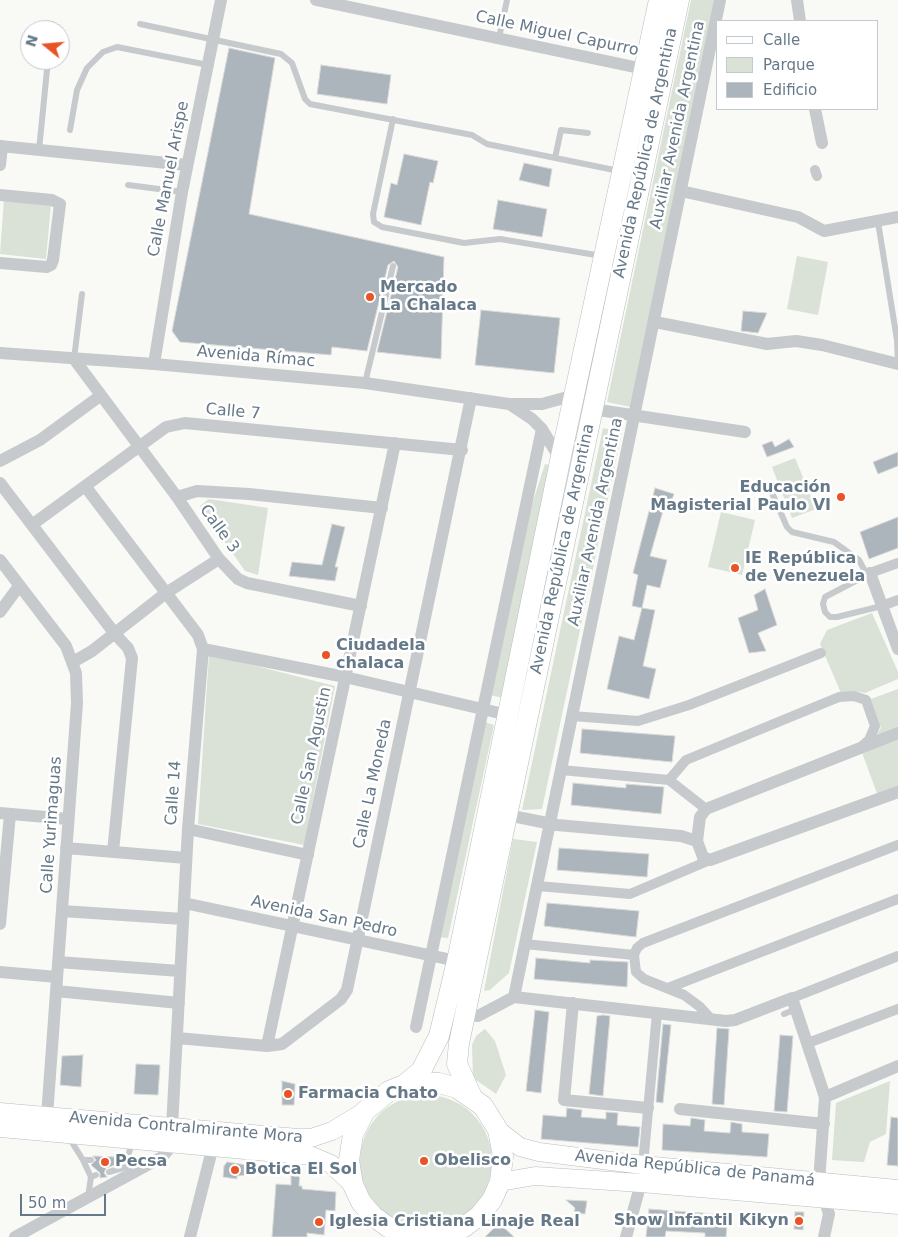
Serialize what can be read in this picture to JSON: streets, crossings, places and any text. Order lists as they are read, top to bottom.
{
  "streets": {
    "main road": ["Avenida República de Argentina", "Avenida Contralmirante Mora", "Avenida República de Panamá"],
    "street": [
      "Calle Miguel Capurro",
      "Auxiliar Avenida Argentina",
      "Calle Manuel Arispe",
      "Avenida Rímac",
      "Calle 7",
      "Calle 3",
      "Calle San Agustin",
      "Calle La Moneda",
      "Calle 14",
      "Calle Yurimaguas",
      "Avenida San Pedro"
    ]
  },
  "crossings": [
    ["Calle Miguel Capurro", "Avenida República de Argentina"],
    ["Avenida República de Argentina", "Avenida Rímac"],
    ["Avenida República de Argentina", "Avenida San Pedro"],
    ["Avenida República de Argentina", "Avenida Contralmirante Mora"],
    ["Avenida República de Argentina", "Avenida República de Panamá"],
    ["Calle Manuel Arispe", "Avenida Rímac"],
    ["Avenida Rímac", "Calle 3"],
    ["Avenida Rímac", "Calle La Moneda"],
    ["Calle 7", "Calle 3"],
    ["Calle 7", "Calle San Agustin"],
    ["Calle 7", "Calle La Moneda"],
    ["Calle 3", "Calle San Agustin"],
    ["Calle San Agustin", "Calle La Moneda"],
    ["Calle San Agustin", "Avenida San Pedro"],
    ["Calle La Moneda", "Calle 14"],
    ["Calle La Moneda", "Avenida San Pedro"],
    ["Calle 14", "Avenida San Pedro"],
    ["Calle 14", "Avenida Contralmirante Mora"],
    ["Calle Yurimaguas", "Avenida Contralmirante Mora"],
    ["Avenida Contralmirante Mora", "Avenida República de Panamá"]
  ],
  "places": [
    "Mercado La Chalaca",
    "Educación Magisterial Paulo VI",
    "IE República de Venezuela",
    "Ciudadela chalaca",
    "Farmacia Chato",
    "Obelisco",
    "Pecsa",
    "Botica El Sol",
    "Show Infantil Kikyn",
    "Iglesia Cristiana Linaje Real"
  ],
  "legend": ["Calle", "Parque", "Edificio"],
  "scale_bar": "50 m",
  "north": "left"
}
